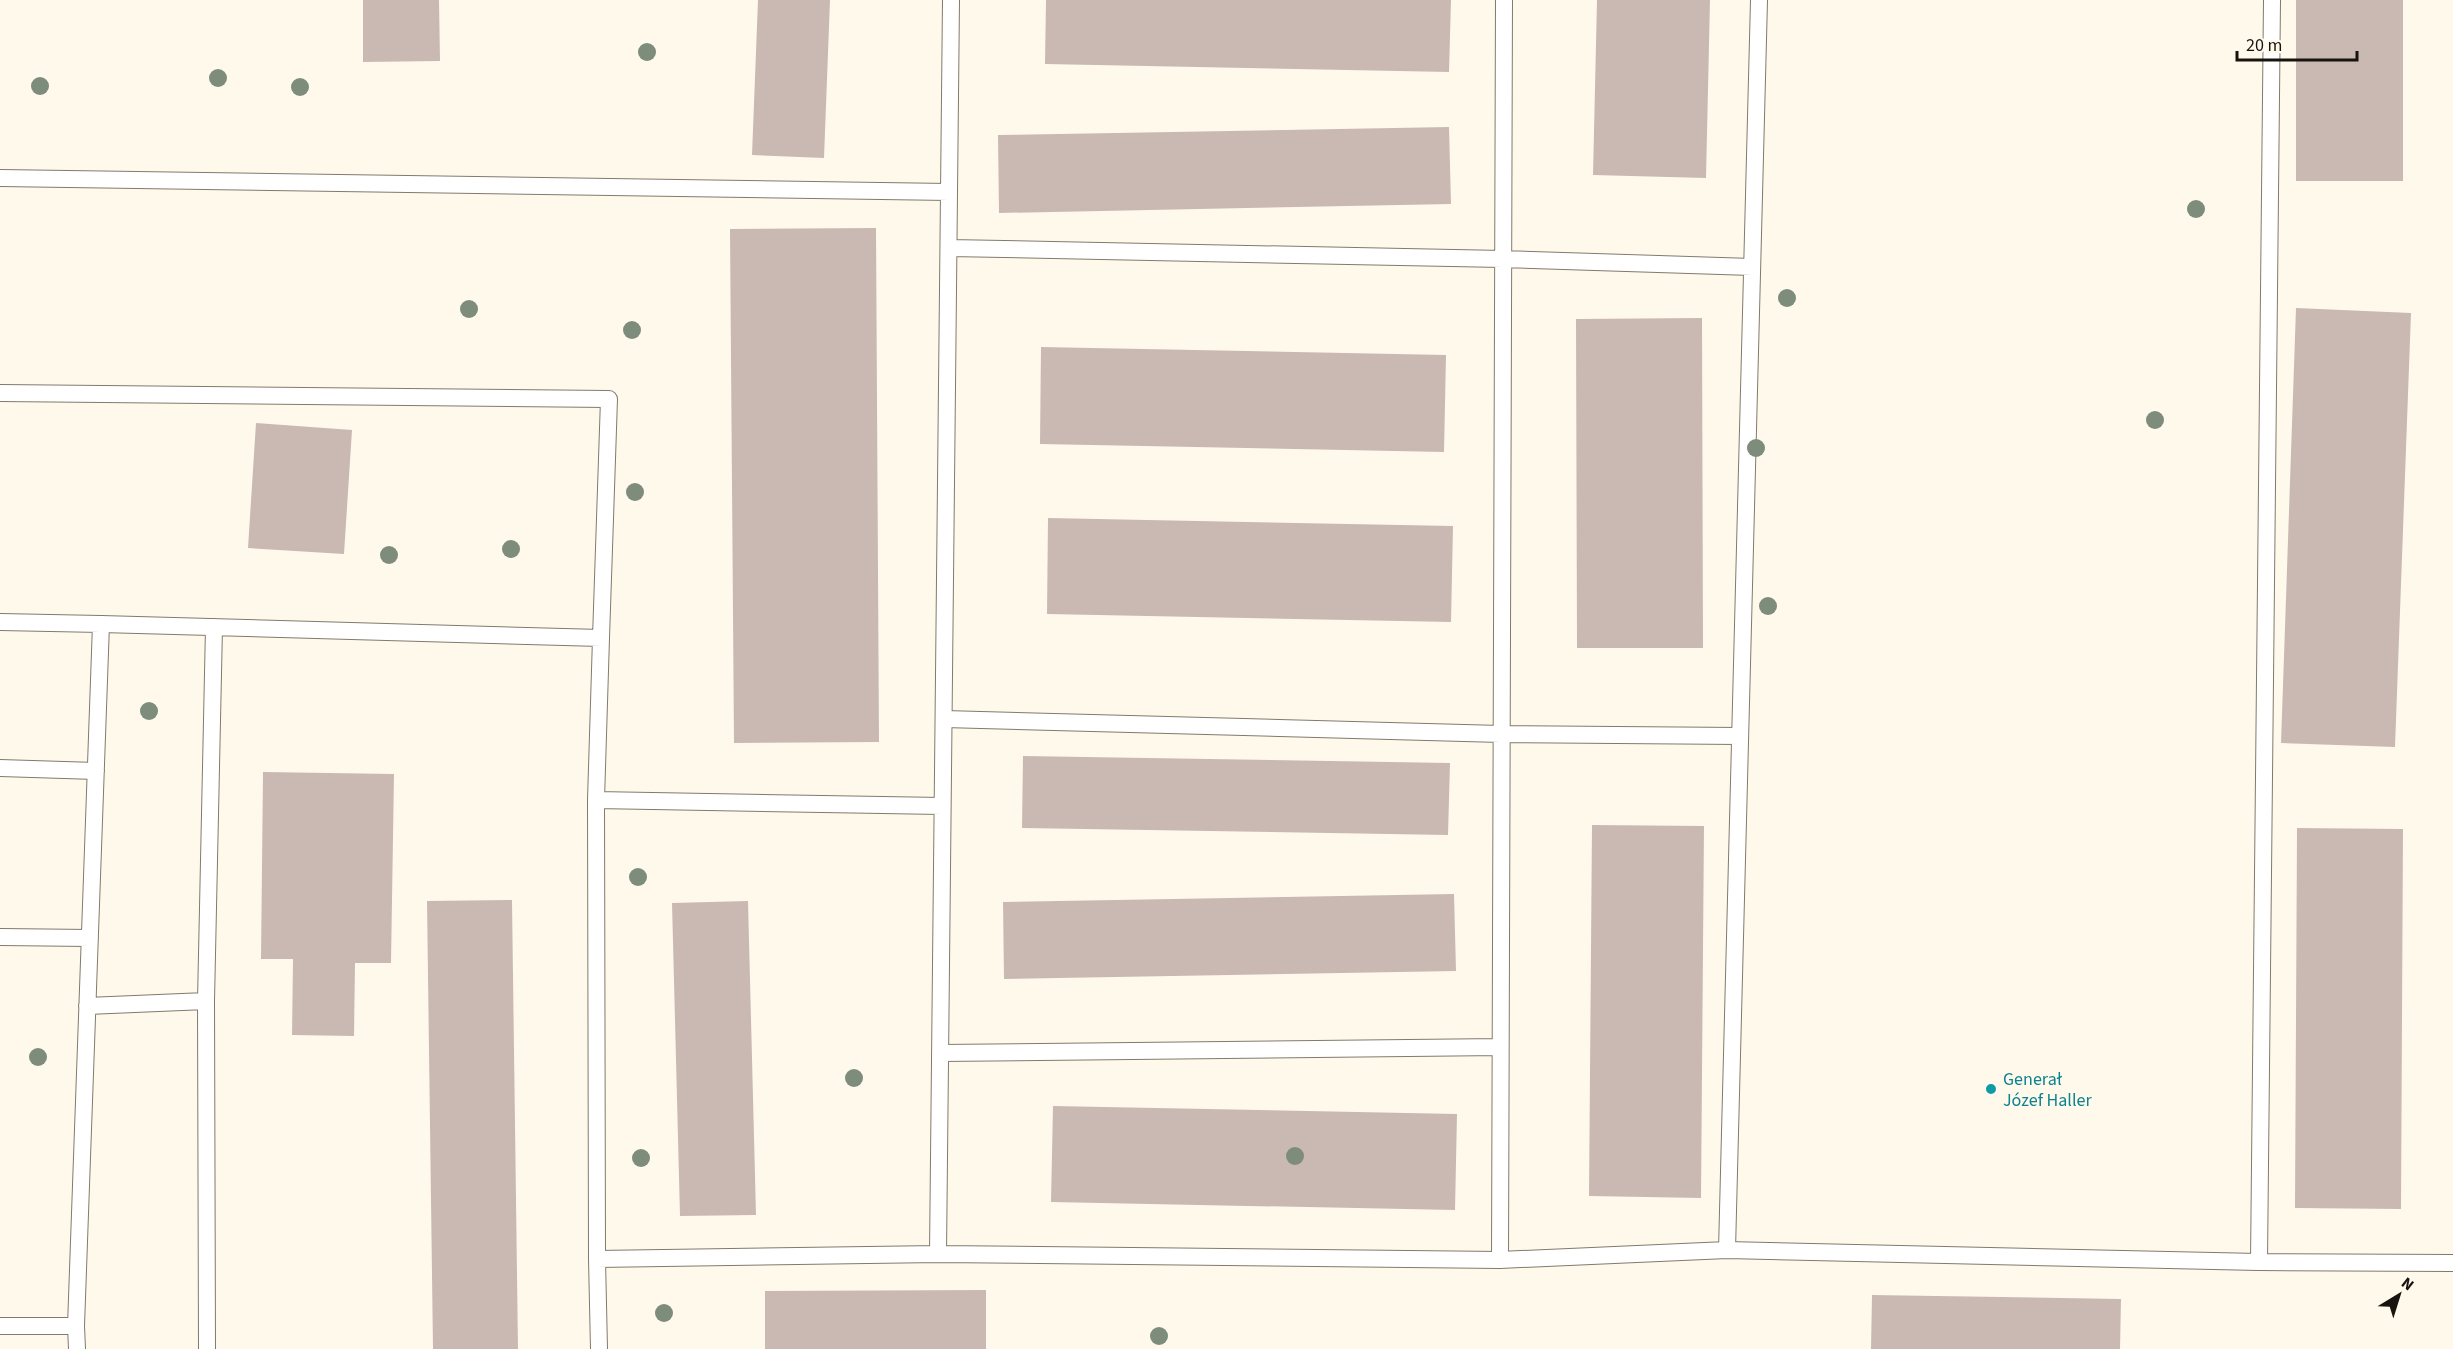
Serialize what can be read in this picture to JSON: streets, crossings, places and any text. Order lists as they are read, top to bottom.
{
  "places": ["Generał Józef Haller"],
  "scale_bar": "20 m",
  "north": "top right"
}
